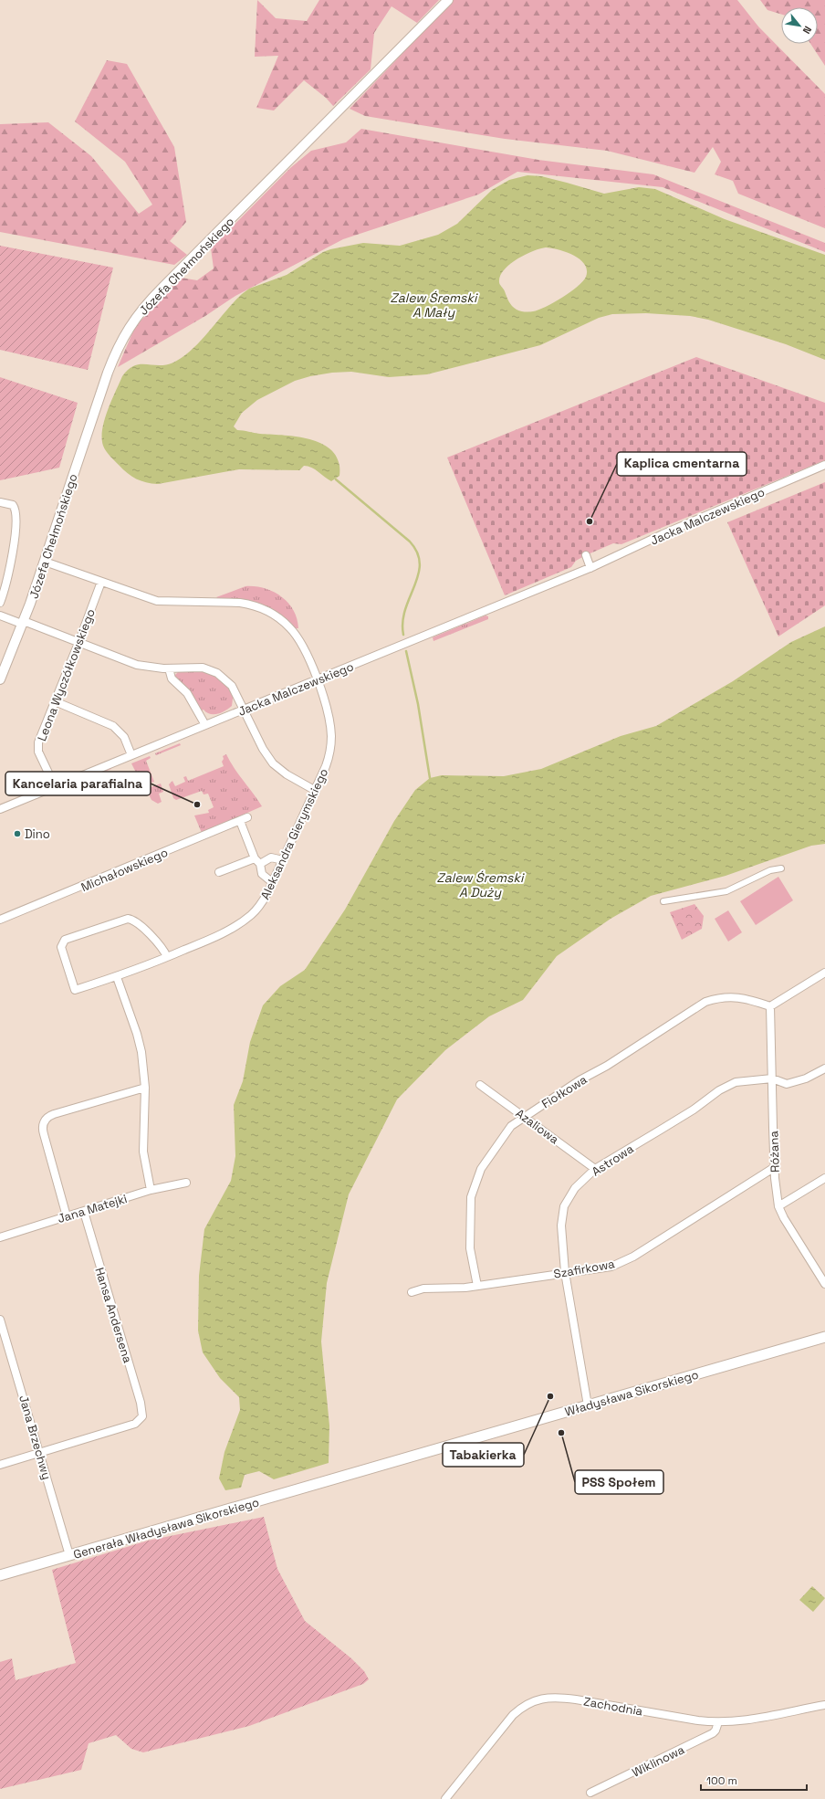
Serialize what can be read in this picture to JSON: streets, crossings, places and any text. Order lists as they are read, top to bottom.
{
  "streets": {
    "main road": ["Władysława Sikorskiego", "Generała Władysława Sikorskiego"],
    "street": [
      "Józefa Chełmońskiego",
      "Jacka Malczewskiego",
      "Leona Wyczółkowskiego",
      "Aleksandra Gierymskiego",
      "Michałowskiego",
      "Fiołkowa",
      "Azaliowa",
      "Różana",
      "Astrowa",
      "Jana Matejki",
      "Szafirkowa",
      "Hansa Andersena",
      "Jana Brzechwy",
      "Zachodnia",
      "Wiklinowa"
    ]
  },
  "crossings": [
    ["Józefa Chełmońskiego", "Aleksandra Gierymskiego"],
    ["Jacka Malczewskiego", "Leona Wyczółkowskiego"],
    ["Jacka Malczewskiego", "Aleksandra Gierymskiego"],
    ["Leona Wyczółkowskiego", "Aleksandra Gierymskiego"],
    ["Fiołkowa", "Azaliowa"],
    ["Fiołkowa", "Różana"],
    ["Fiołkowa", "Szafirkowa"],
    ["Azaliowa", "Astrowa"],
    ["Różana", "Astrowa"],
    ["Różana", "Szafirkowa"],
    ["Astrowa", "Szafirkowa"],
    ["Astrowa", "Władysława Sikorskiego"],
    ["Jana Matejki", "Hansa Andersena"],
    ["Hansa Andersena", "Jana Brzechwy"],
    ["Władysława Sikorskiego", "Generała Władysława Sikorskiego"],
    ["Jana Brzechwy", "Generała Władysława Sikorskiego"],
    ["Zachodnia", "Wiklinowa"]
  ],
  "water": ["Zalew Śremski A Mały", "Zalew Śremski A Duży"],
  "places": [
    "Kaplica cmentarna",
    "Kancelaria parafialna",
    "Dino",
    "Tabakierka",
    "PSS Społem"
  ],
  "scale_bar": "100 m",
  "north": "bottom right"
}
